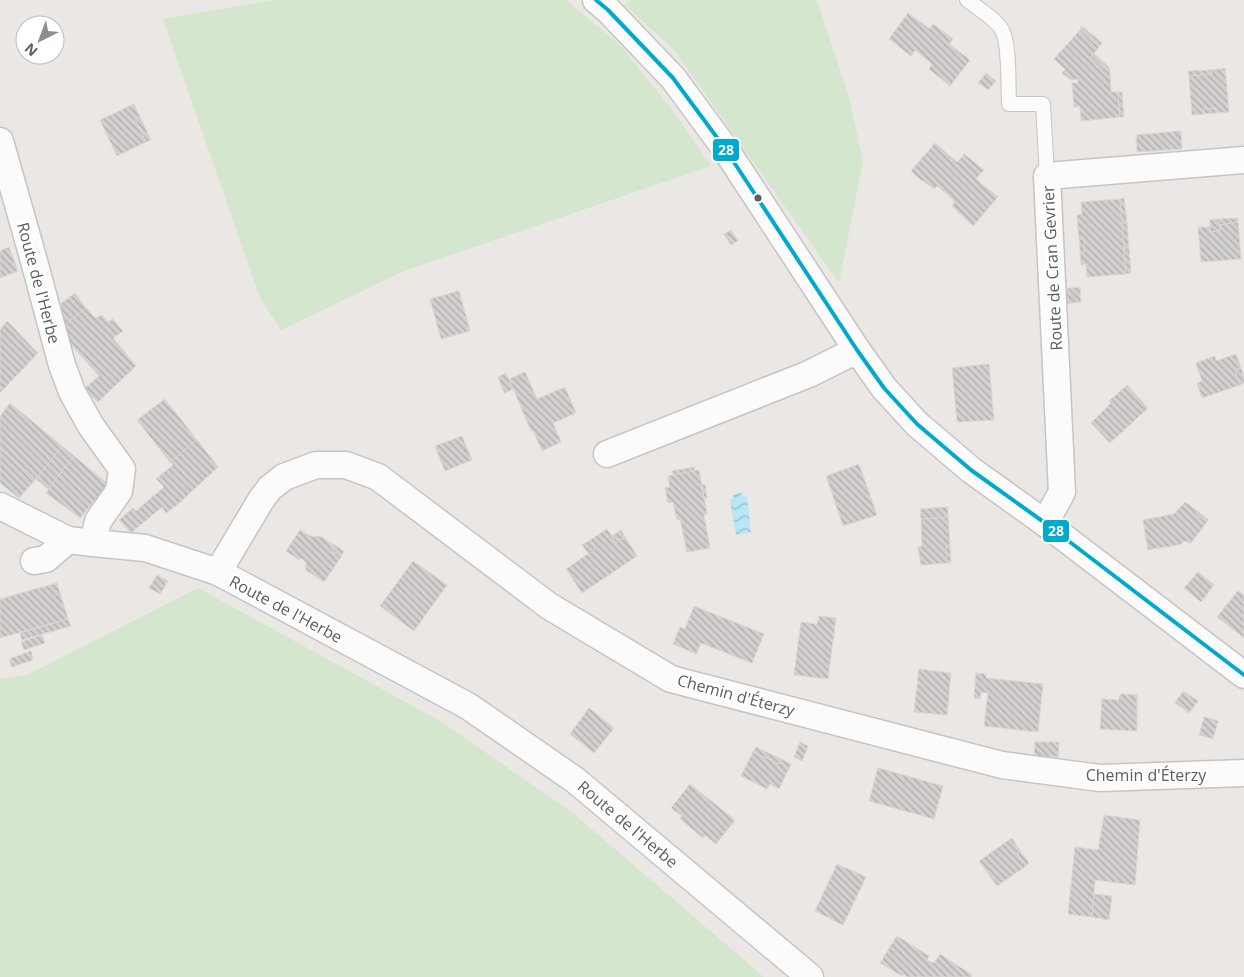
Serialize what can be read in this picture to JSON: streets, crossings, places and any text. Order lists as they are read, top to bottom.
{
  "streets": {
    "street": ["Route de Cran Gevrier", "Route de l'Herbe", "Chemin d'Éterzy"]
  },
  "crossings": [
    ["Route de l'Herbe", "Chemin d'Éterzy"]
  ],
  "lines": ["transit line 28"],
  "north": "bottom left"
}
